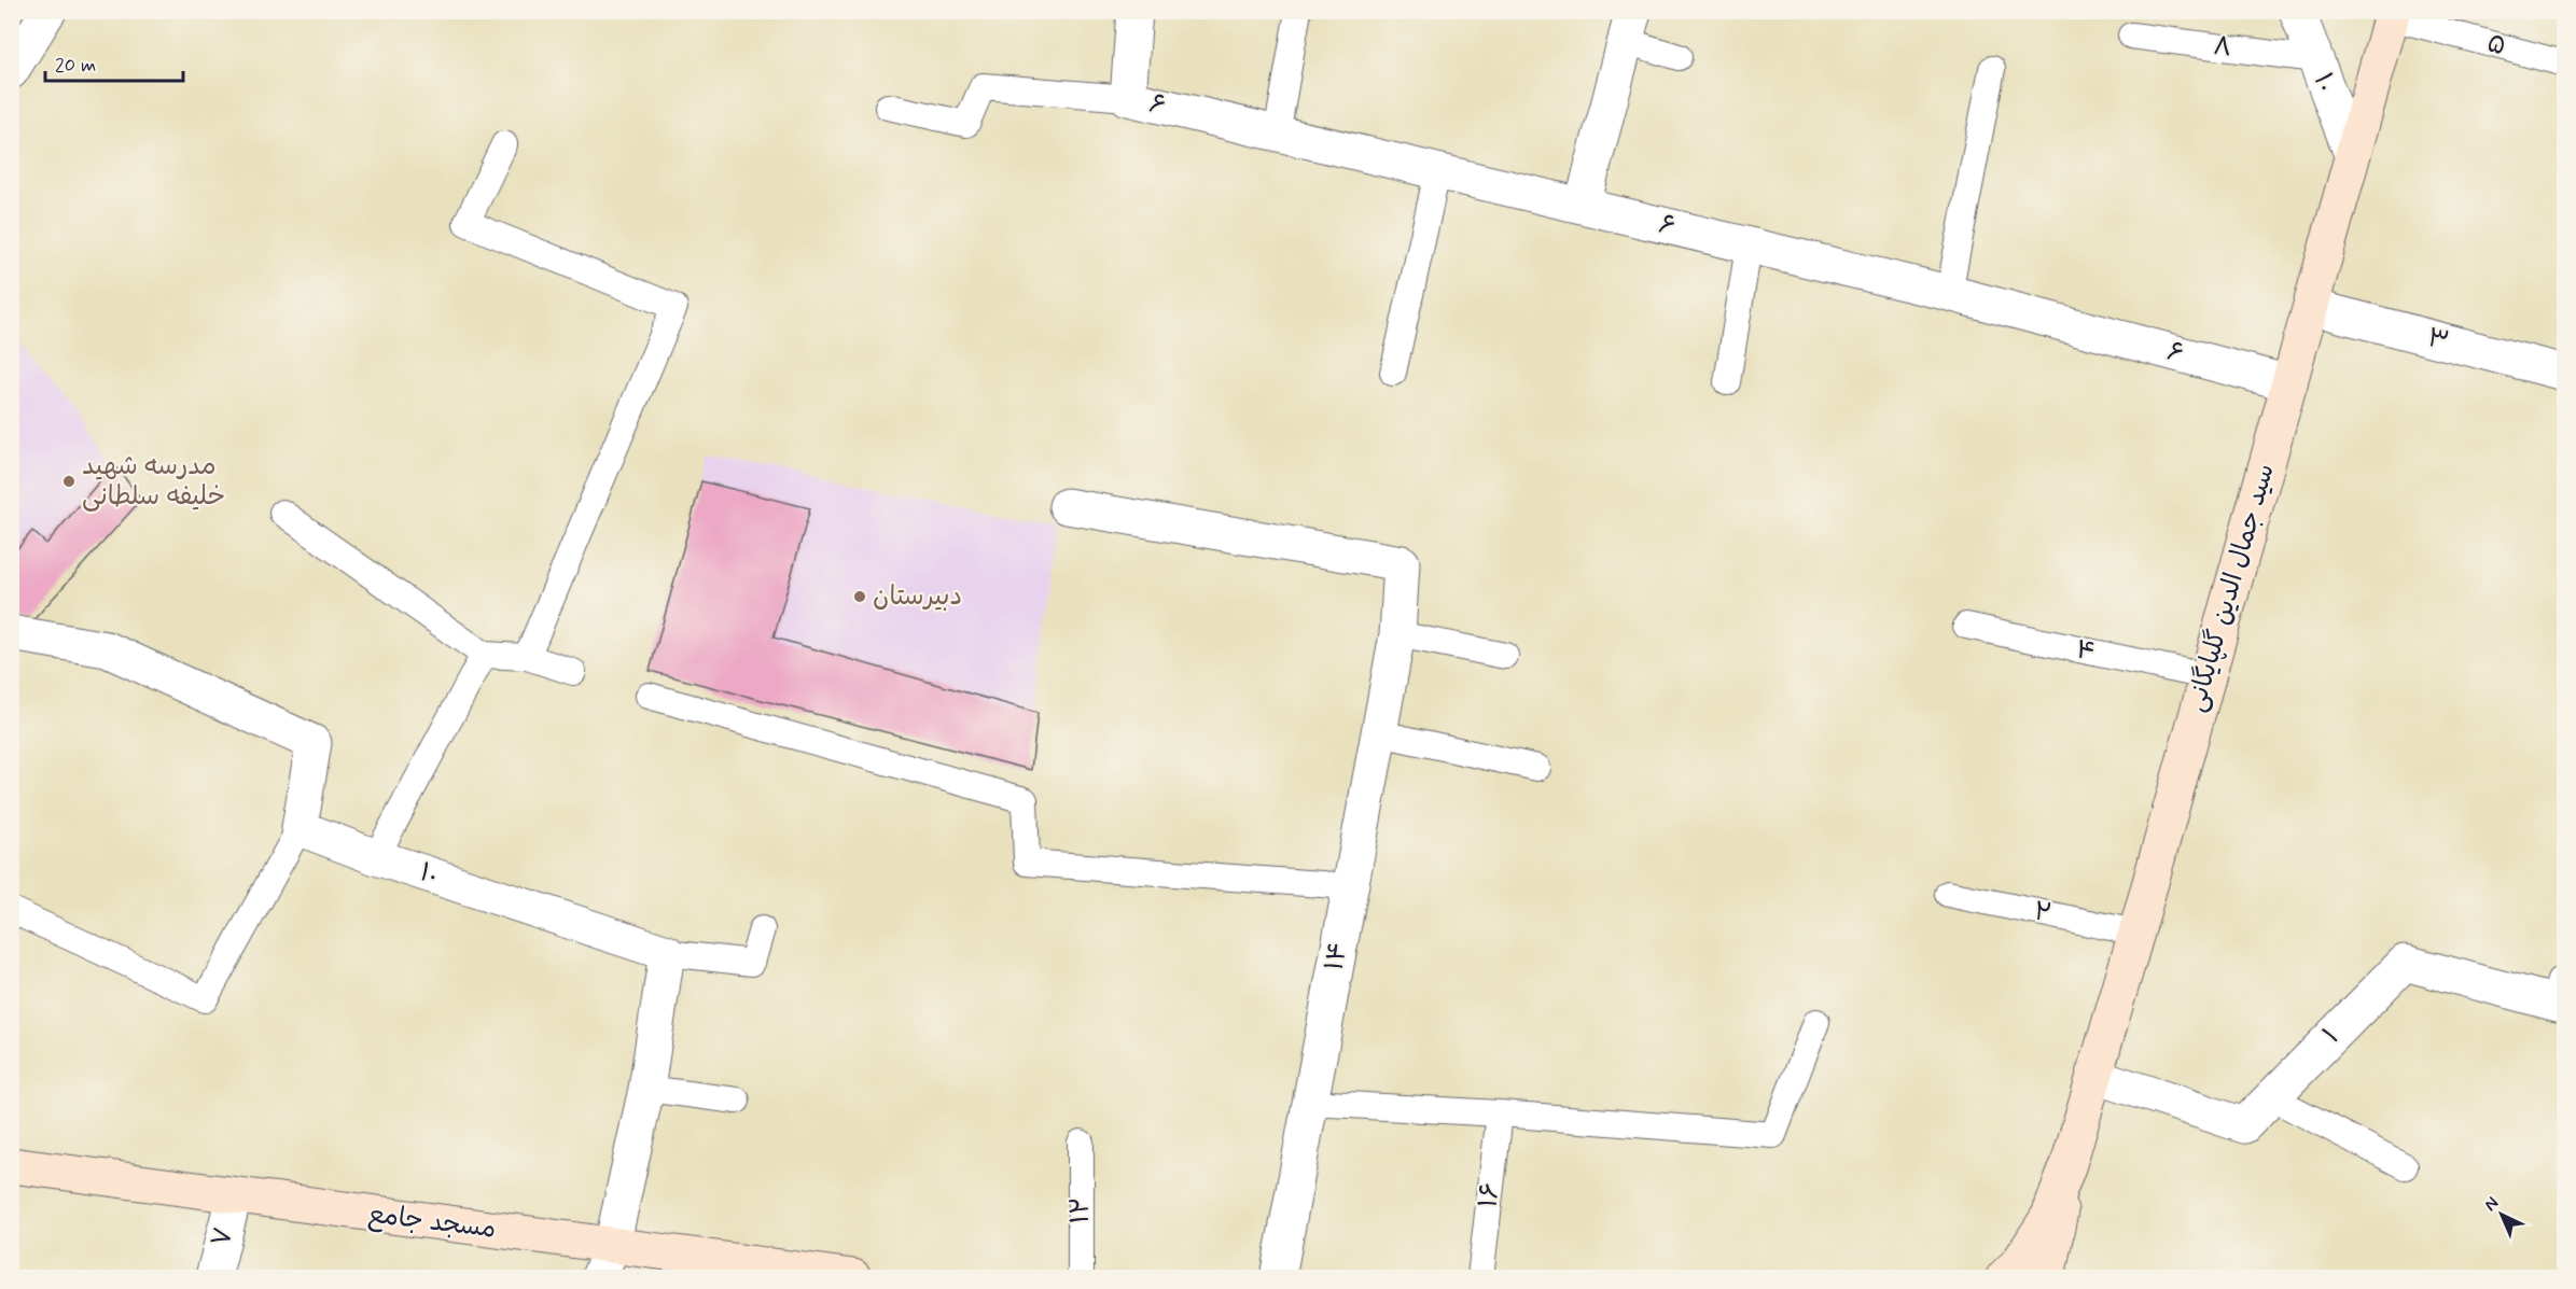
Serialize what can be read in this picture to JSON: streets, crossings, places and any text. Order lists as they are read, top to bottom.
{
  "streets": {
    "street": [
      "۱۰",
      "۶",
      "۳",
      "سید جمال الدین گلپایگانی",
      "۱۴",
      "۱",
      "مسجد جامع",
      "۷"
    ],
    "lane": [
      "۵",
      "۸",
      "۴",
      "۲",
      "۱۶",
      "۱۲"
    ]
  },
  "crossings": [
    ["۵", "سید جمال الدین گلپایگانی"],
    ["۸", "۱۰"],
    ["۱۰", "سید جمال الدین گلپایگانی"],
    ["۶", "سید جمال الدین گلپایگانی"],
    ["۳", "سید جمال الدین گلپایگانی"],
    ["سید جمال الدین گلپایگانی", "۴"],
    ["سید جمال الدین گلپایگانی", "۲"],
    ["سید جمال الدین گلپایگانی", "۱"],
    ["مسجد جامع", "۷"]
  ],
  "places": ["مدرسه شهید خلیفه سلطانی", "دبیرستان"],
  "scale_bar": "20 m",
  "north": "top left"
}
